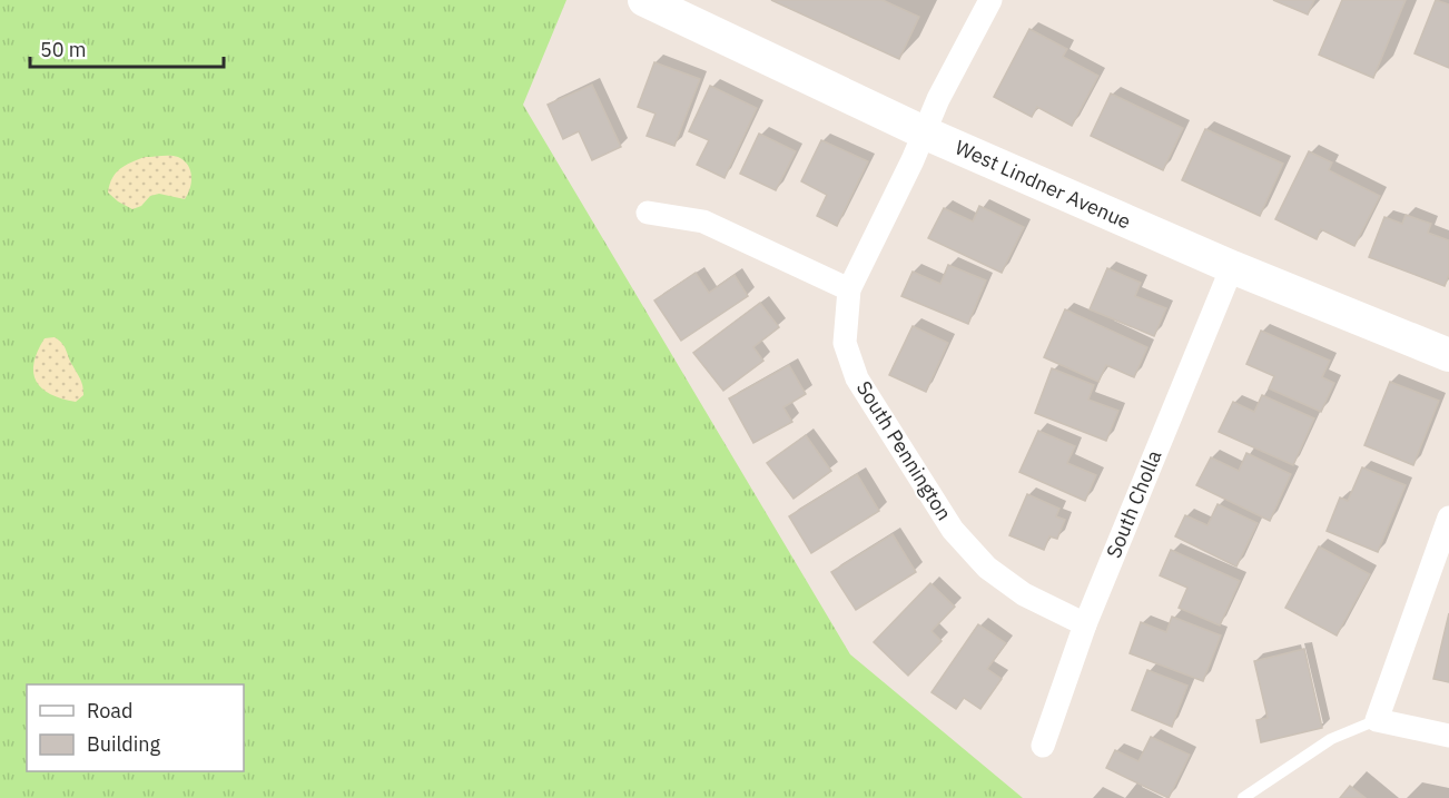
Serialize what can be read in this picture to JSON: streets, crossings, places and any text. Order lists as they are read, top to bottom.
{
  "streets": {
    "street": ["West Lindner Avenue", "South Pennington", "South Cholla"]
  },
  "crossings": [
    ["West Lindner Avenue", "South Pennington"],
    ["West Lindner Avenue", "South Cholla"],
    ["South Pennington", "South Cholla"]
  ],
  "legend": ["Road", "Building"],
  "scale_bar": "50 m"
}
